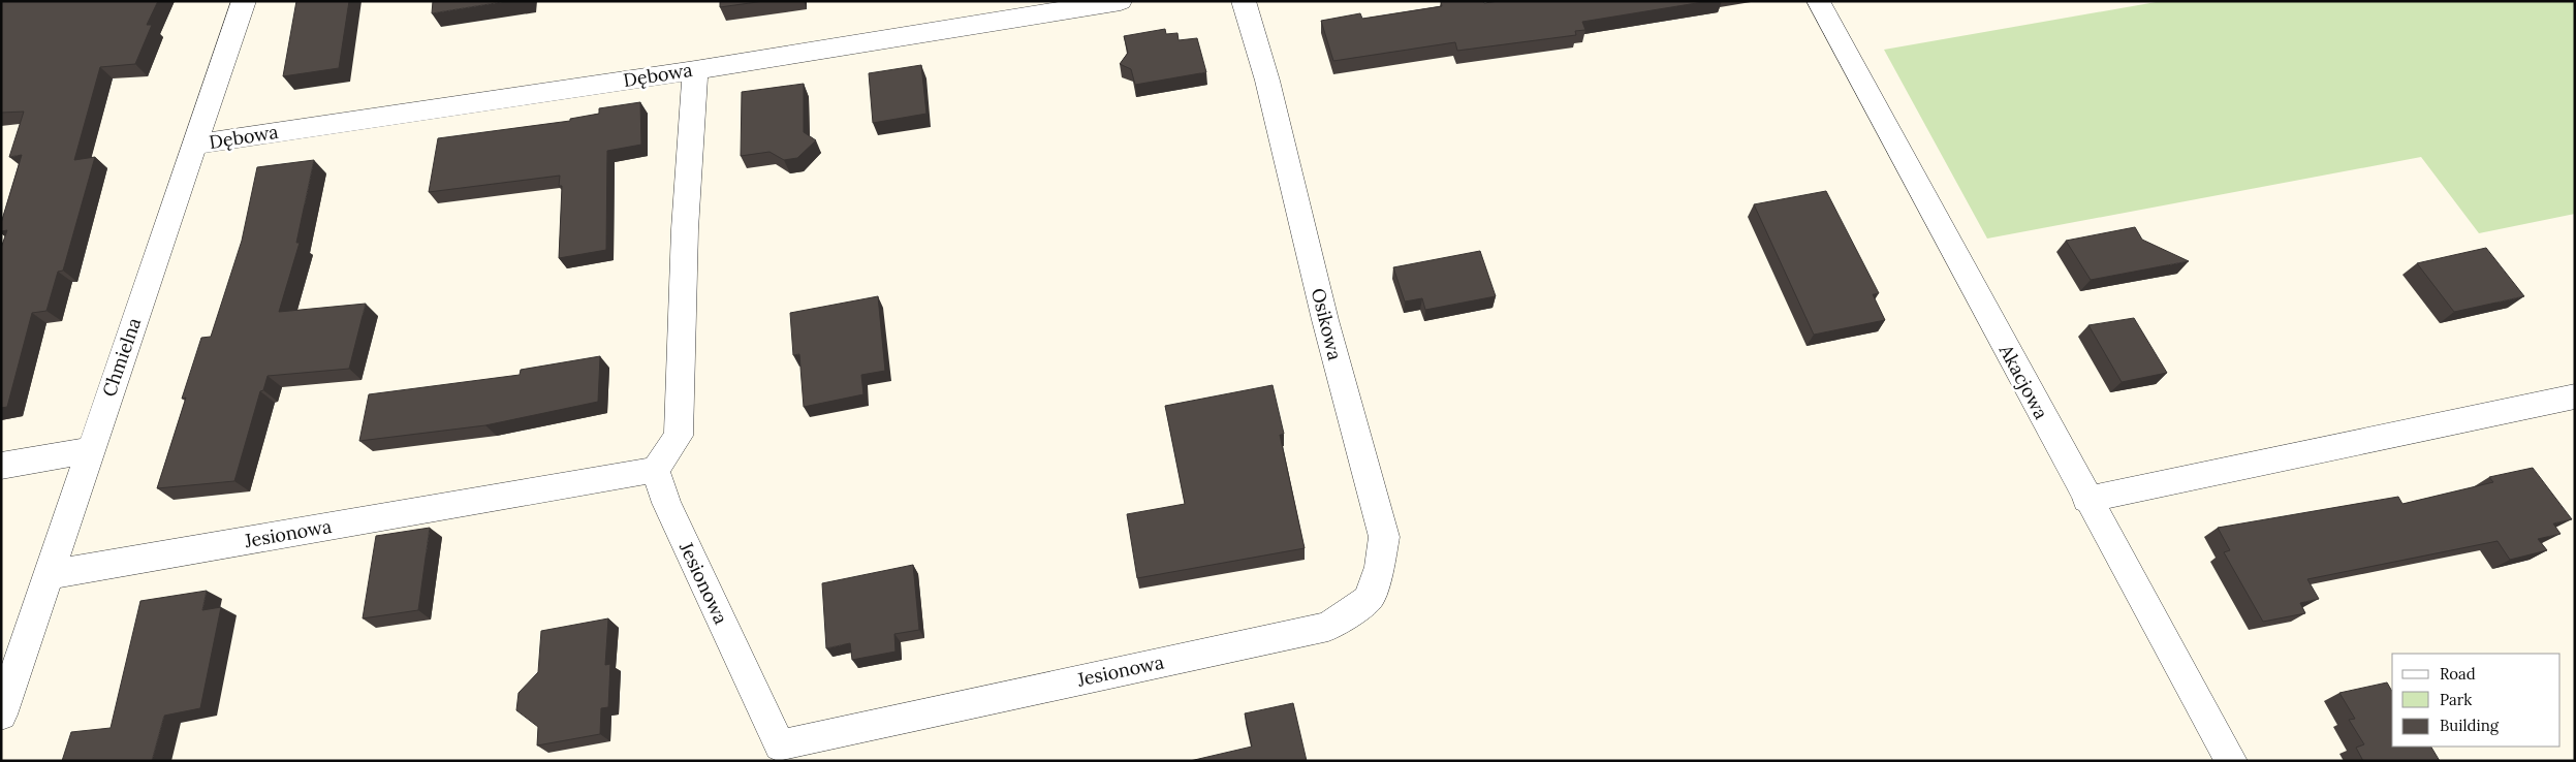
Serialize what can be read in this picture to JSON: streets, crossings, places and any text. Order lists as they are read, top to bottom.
{
  "streets": {
    "street": [
      "Dębowa",
      "Osikowa",
      "Chmielna",
      "Akacjowa",
      "Jesionowa"
    ]
  },
  "crossings": [
    ["Dębowa", "Chmielna"],
    ["Osikowa", "Jesionowa"],
    ["Chmielna", "Jesionowa"]
  ],
  "legend": ["Road", "Park", "Building"]
}
